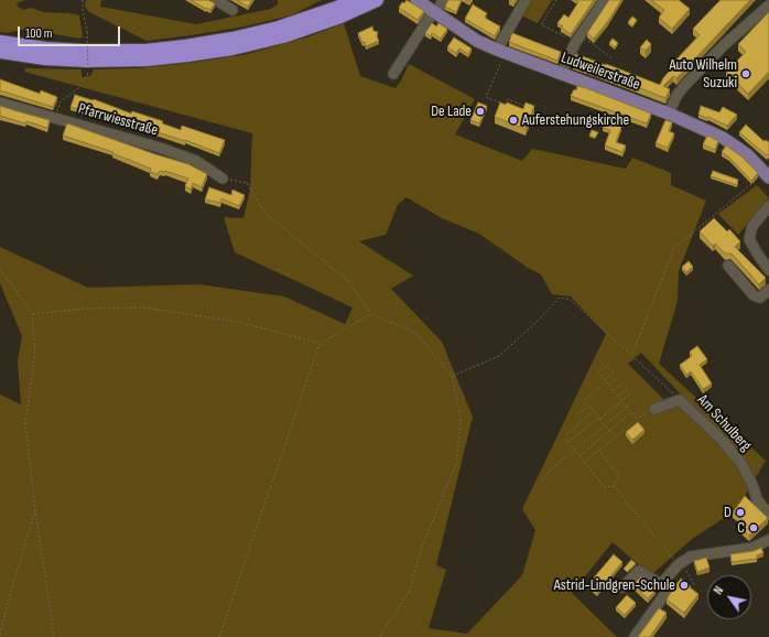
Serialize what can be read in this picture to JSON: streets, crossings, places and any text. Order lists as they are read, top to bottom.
{
  "streets": {
    "main road": ["Ludweilerstraße"],
    "street": ["Pfarrwiesstraße", "Am Schulberg"]
  },
  "places": [
    "Auto Wilhelm Suzuki",
    "De Lade",
    "Auferstehungskirche",
    "D",
    "C",
    "Astrid-Lindgren-Schule"
  ],
  "scale_bar": "100 m",
  "north": "top left"
}
